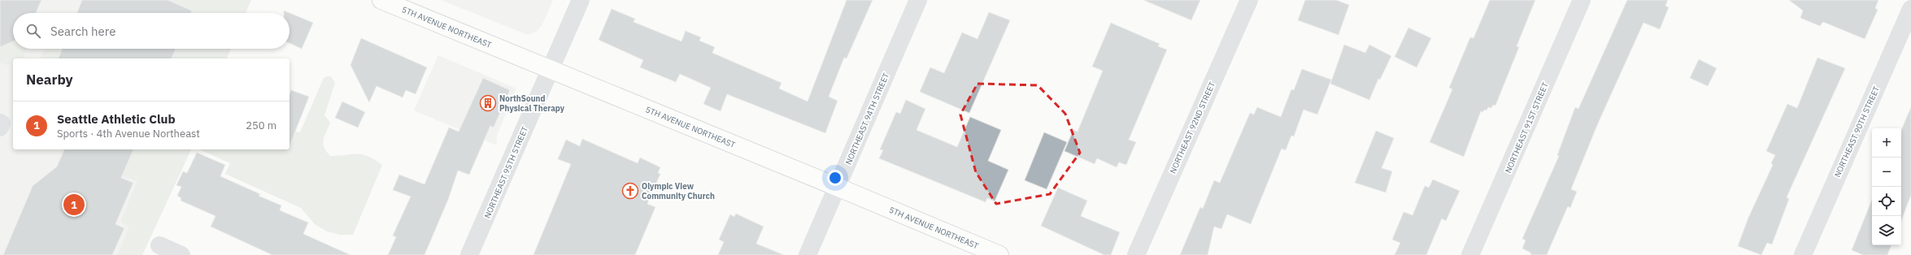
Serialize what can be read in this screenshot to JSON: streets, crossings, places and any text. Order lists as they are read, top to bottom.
{
  "streets": {
    "main road": ["5TH AVENUE NORTHEAST"],
    "street": [
      "NORTHEAST 94TH STREET",
      "NORTHEAST 92ND STREET",
      "NORTHEAST 91ST STREET",
      "NORTHEAST 90TH STREET",
      "NORTHEAST 95TH STREET"
    ]
  },
  "crossings": [
    ["5TH AVENUE NORTHEAST", "NORTHEAST 94TH STREET"],
    ["5TH AVENUE NORTHEAST", "NORTHEAST 95TH STREET"]
  ],
  "places": {
    "building": ["NorthSound Physical Therapy"],
    "church": ["Olympic View Community Church"]
  },
  "page": {
    "search": "Search here",
    "heading": "Nearby",
    "list": [
      {
        "mark": "1",
        "name": "Seattle Athletic Club",
        "note": "Sports · 4th Avenue Northeast",
        "value": "250 m"
      }
    ],
    "map_buttons": ["+", "−"],
    "pins": "1"
  }
}
